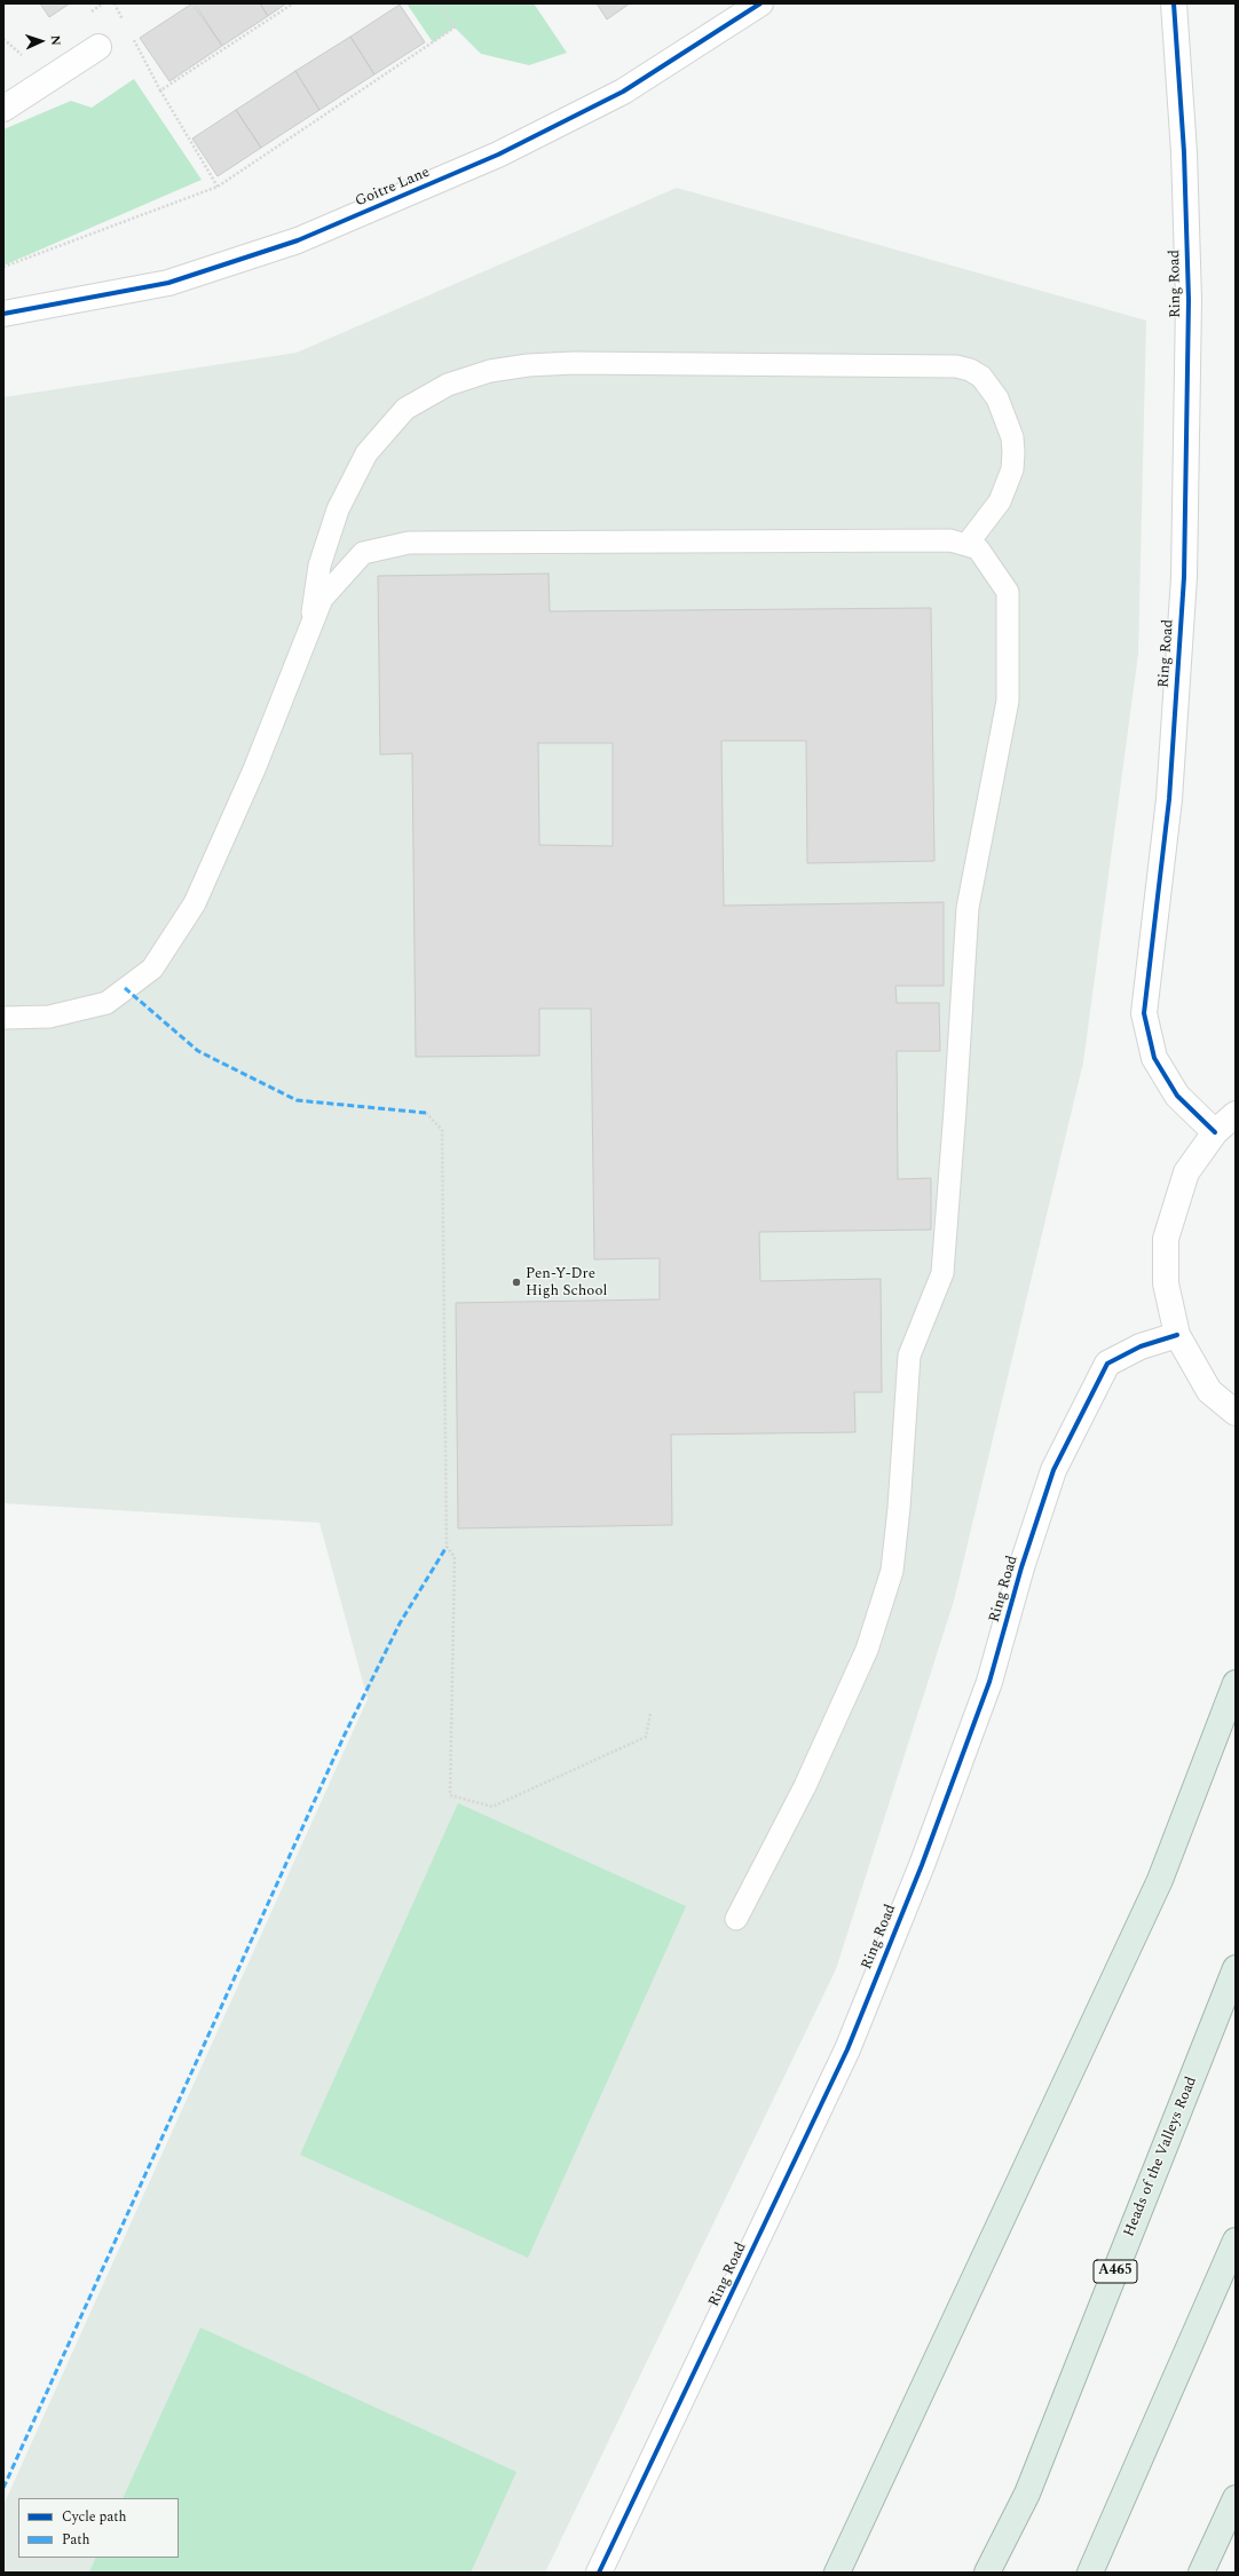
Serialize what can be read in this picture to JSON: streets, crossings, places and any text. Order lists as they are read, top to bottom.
{
  "streets": {
    "highway": ["Heads of the Valleys Road", "A465"],
    "street": ["Goitre Lane", "Ring Road"]
  },
  "places": ["Pen-Y-Dre High School"],
  "legend": ["Cycle path", "Path"],
  "north": "right"
}
